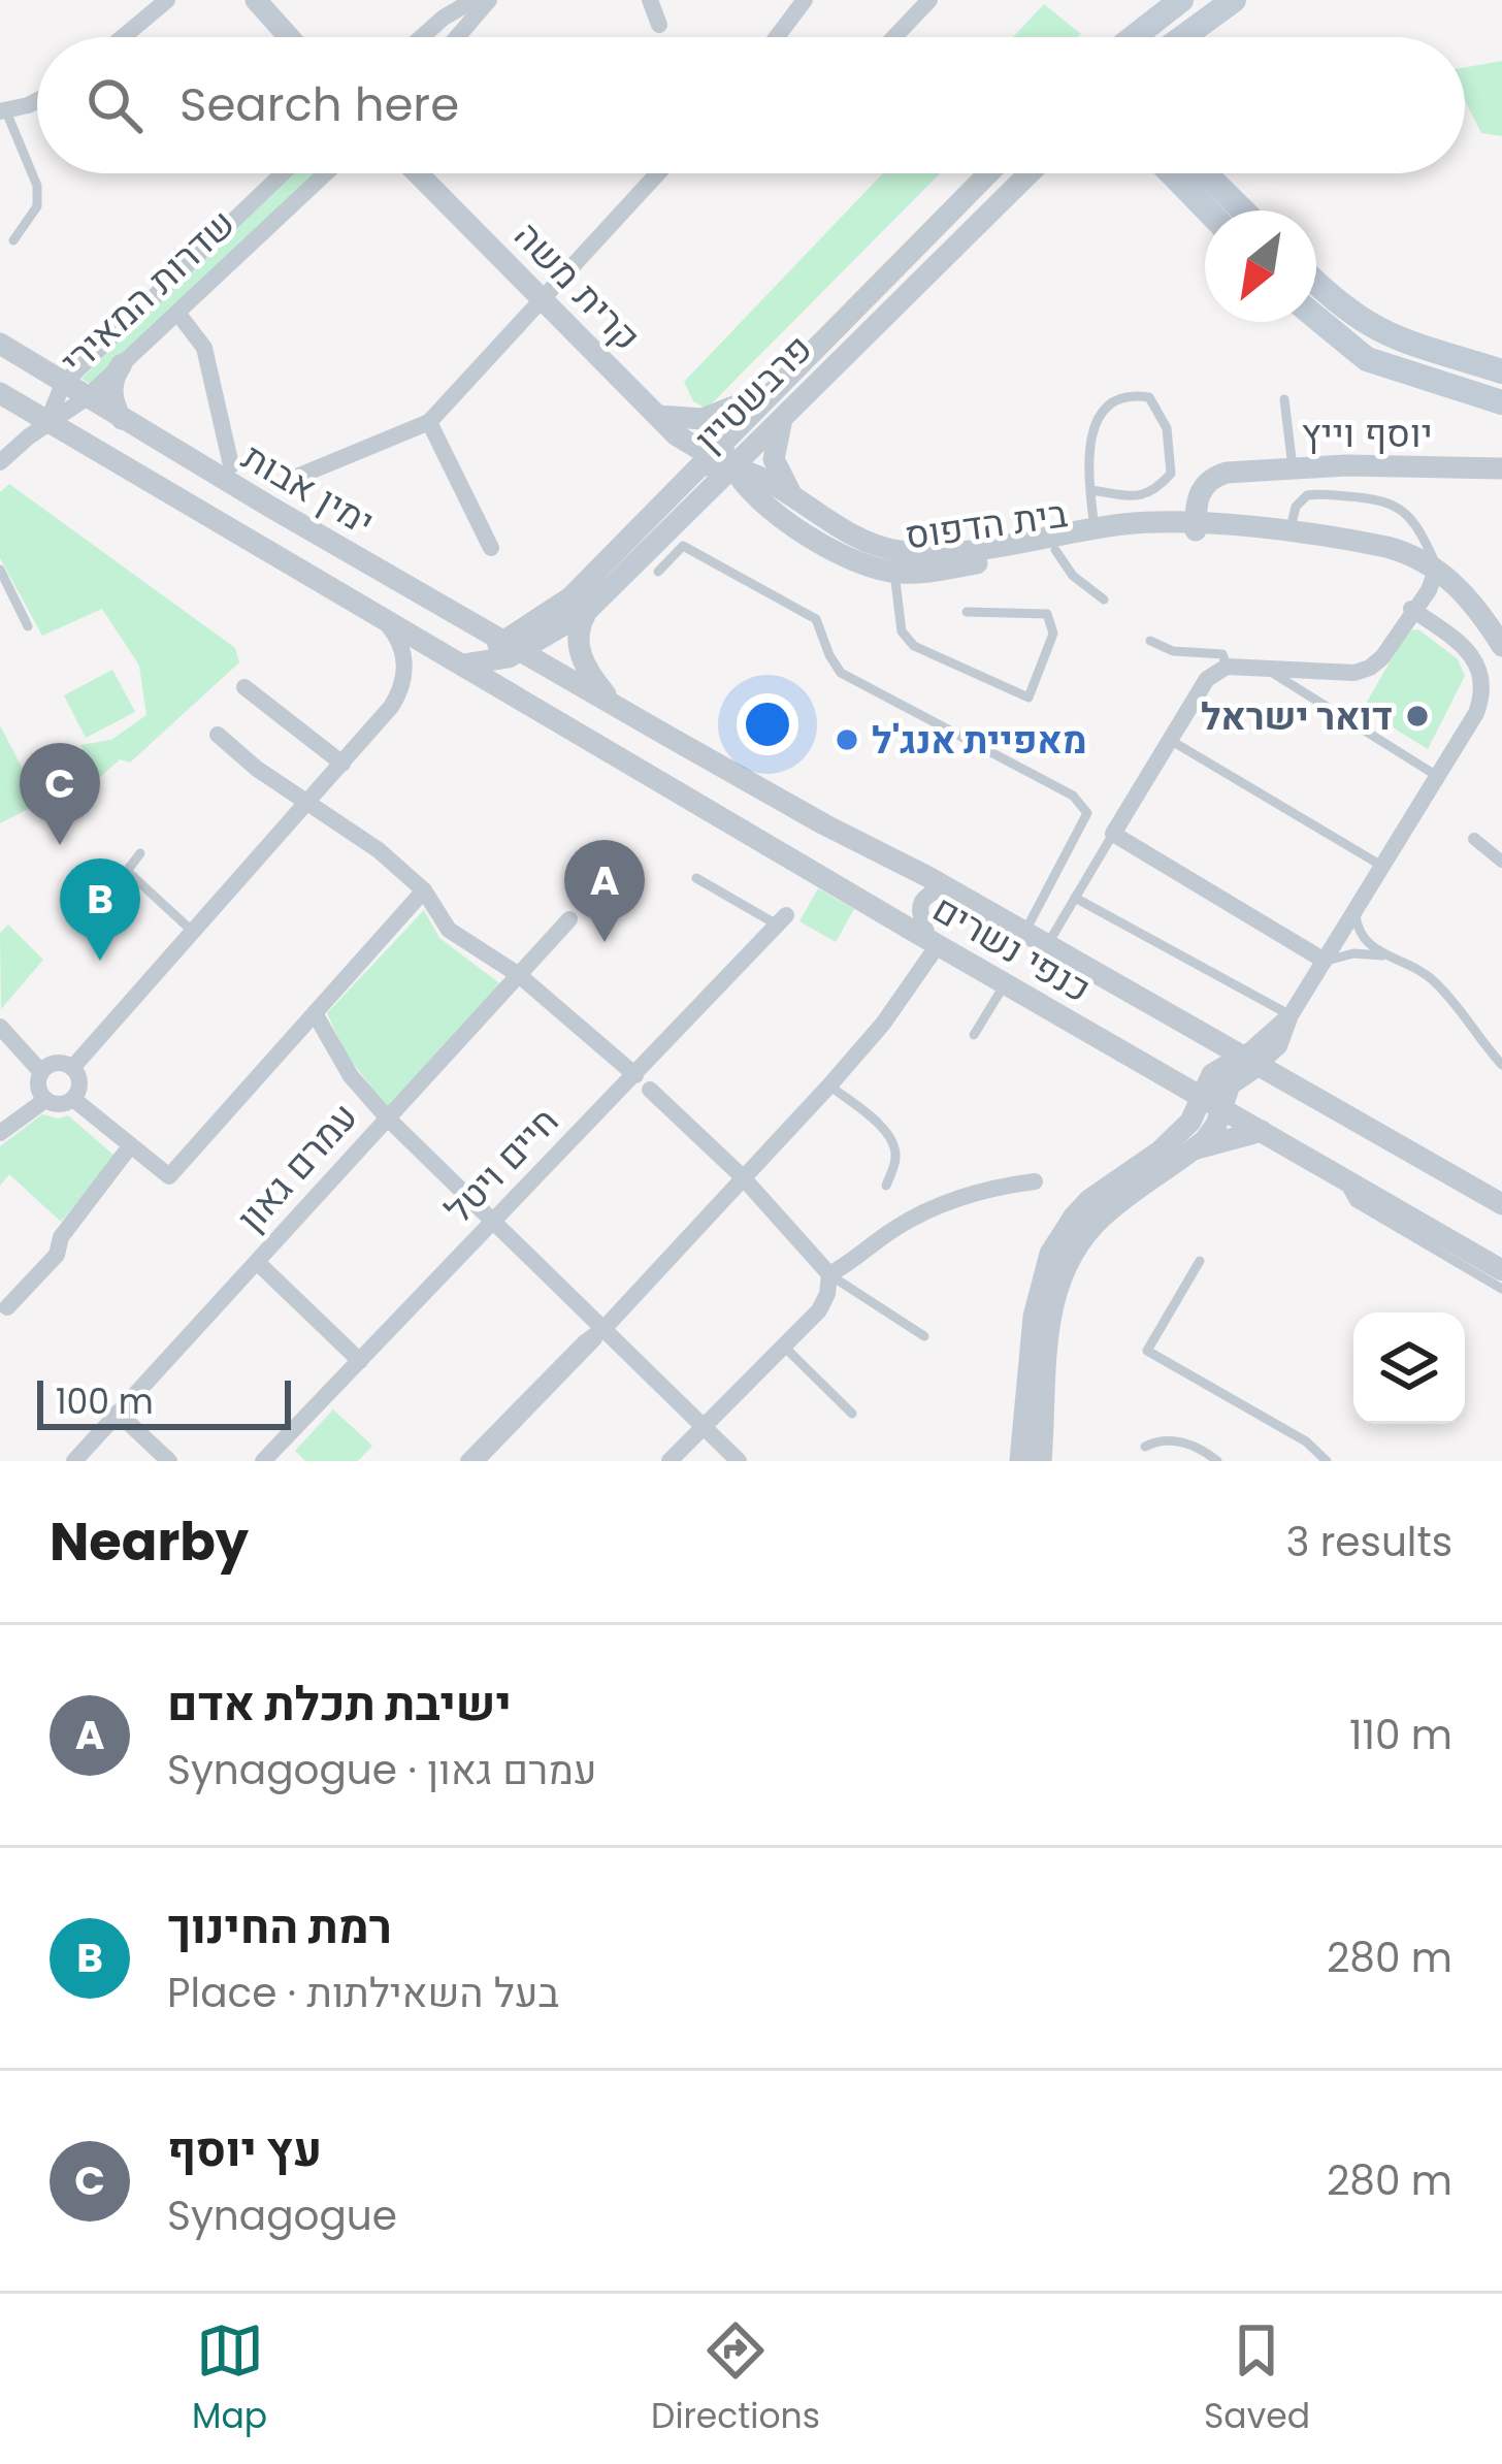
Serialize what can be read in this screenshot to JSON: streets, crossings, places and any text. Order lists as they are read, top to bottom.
{
  "streets": {
    "street": [
      "קרית משה",
      "שדרות המאירי",
      "פרבשטיין",
      "יוסף וייץ",
      "ימין אבות",
      "בית הדפוס",
      "כנפי נשרים",
      "חיים ויטל",
      "עמרם גאון"
    ]
  },
  "crossings": [
    ["קרית משה", "פרבשטיין"],
    ["קרית משה", "בית הדפוס"],
    ["שדרות המאירי", "ימין אבות"],
    ["פרבשטיין", "ימין אבות"],
    ["פרבשטיין", "בית הדפוס"],
    ["פרבשטיין", "כנפי נשרים"],
    ["יוסף וייץ", "בית הדפוס"],
    ["ימין אבות", "כנפי נשרים"]
  ],
  "places": ["דואר ישראל", "מאפיית אנג'ל"],
  "scale_bar": "100 m",
  "north": "bottom left",
  "page": {
    "search": "Search here",
    "pins": ["C", "A", "B"],
    "scale": "100 m",
    "heading": ["Nearby", "3 results"],
    "list": [
      {
        "mark": "A",
        "name": "ישיבת תכלת אדם",
        "note": "Synagogue · עמרם גאון",
        "value": "110 m"
      },
      {
        "mark": "B",
        "name": "רמת החינוך",
        "note": "Place · בעל השאילתות",
        "value": "280 m"
      },
      {
        "mark": "C",
        "name": "עץ יוסף",
        "note": "Synagogue",
        "value": "280 m"
      }
    ],
    "nav": ["Map", "Directions", "Saved"]
  }
}
